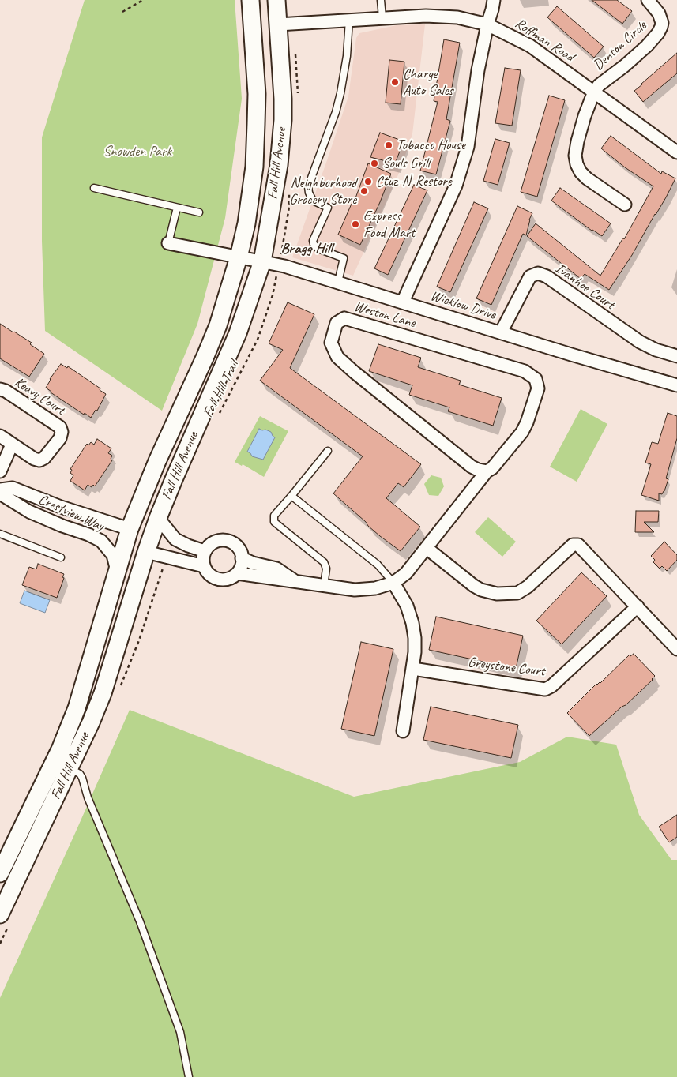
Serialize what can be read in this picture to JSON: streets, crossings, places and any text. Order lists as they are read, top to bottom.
{
  "streets": {
    "main road": ["Fall Hill Avenue"],
    "street": [
      "Roffman Road",
      "Denton Circle",
      "Ivanhoe Court",
      "Wicklow Drive",
      "Weston Lane",
      "Keavy Court",
      "Crestview Way",
      "Greystone Court"
    ],
    "path": ["Fall Hill Trail"]
  },
  "crossings": [
    ["Roffman Road", "Denton Circle"],
    ["Roffman Road", "Fall Hill Avenue"],
    ["Fall Hill Avenue", "Wicklow Drive"],
    ["Fall Hill Avenue", "Weston Lane"],
    ["Fall Hill Avenue", "Crestview Way"],
    ["Ivanhoe Court", "Wicklow Drive"]
  ],
  "districts": ["Bragg Hill"],
  "parks": ["Snowden Park"],
  "places": [
    "Charge Auto Sales",
    "Tobacco House",
    "Souls Grill",
    "Ctuz-N-Restore",
    "Neighborhood Grocery Store",
    "Express Food Mart"
  ]
}
